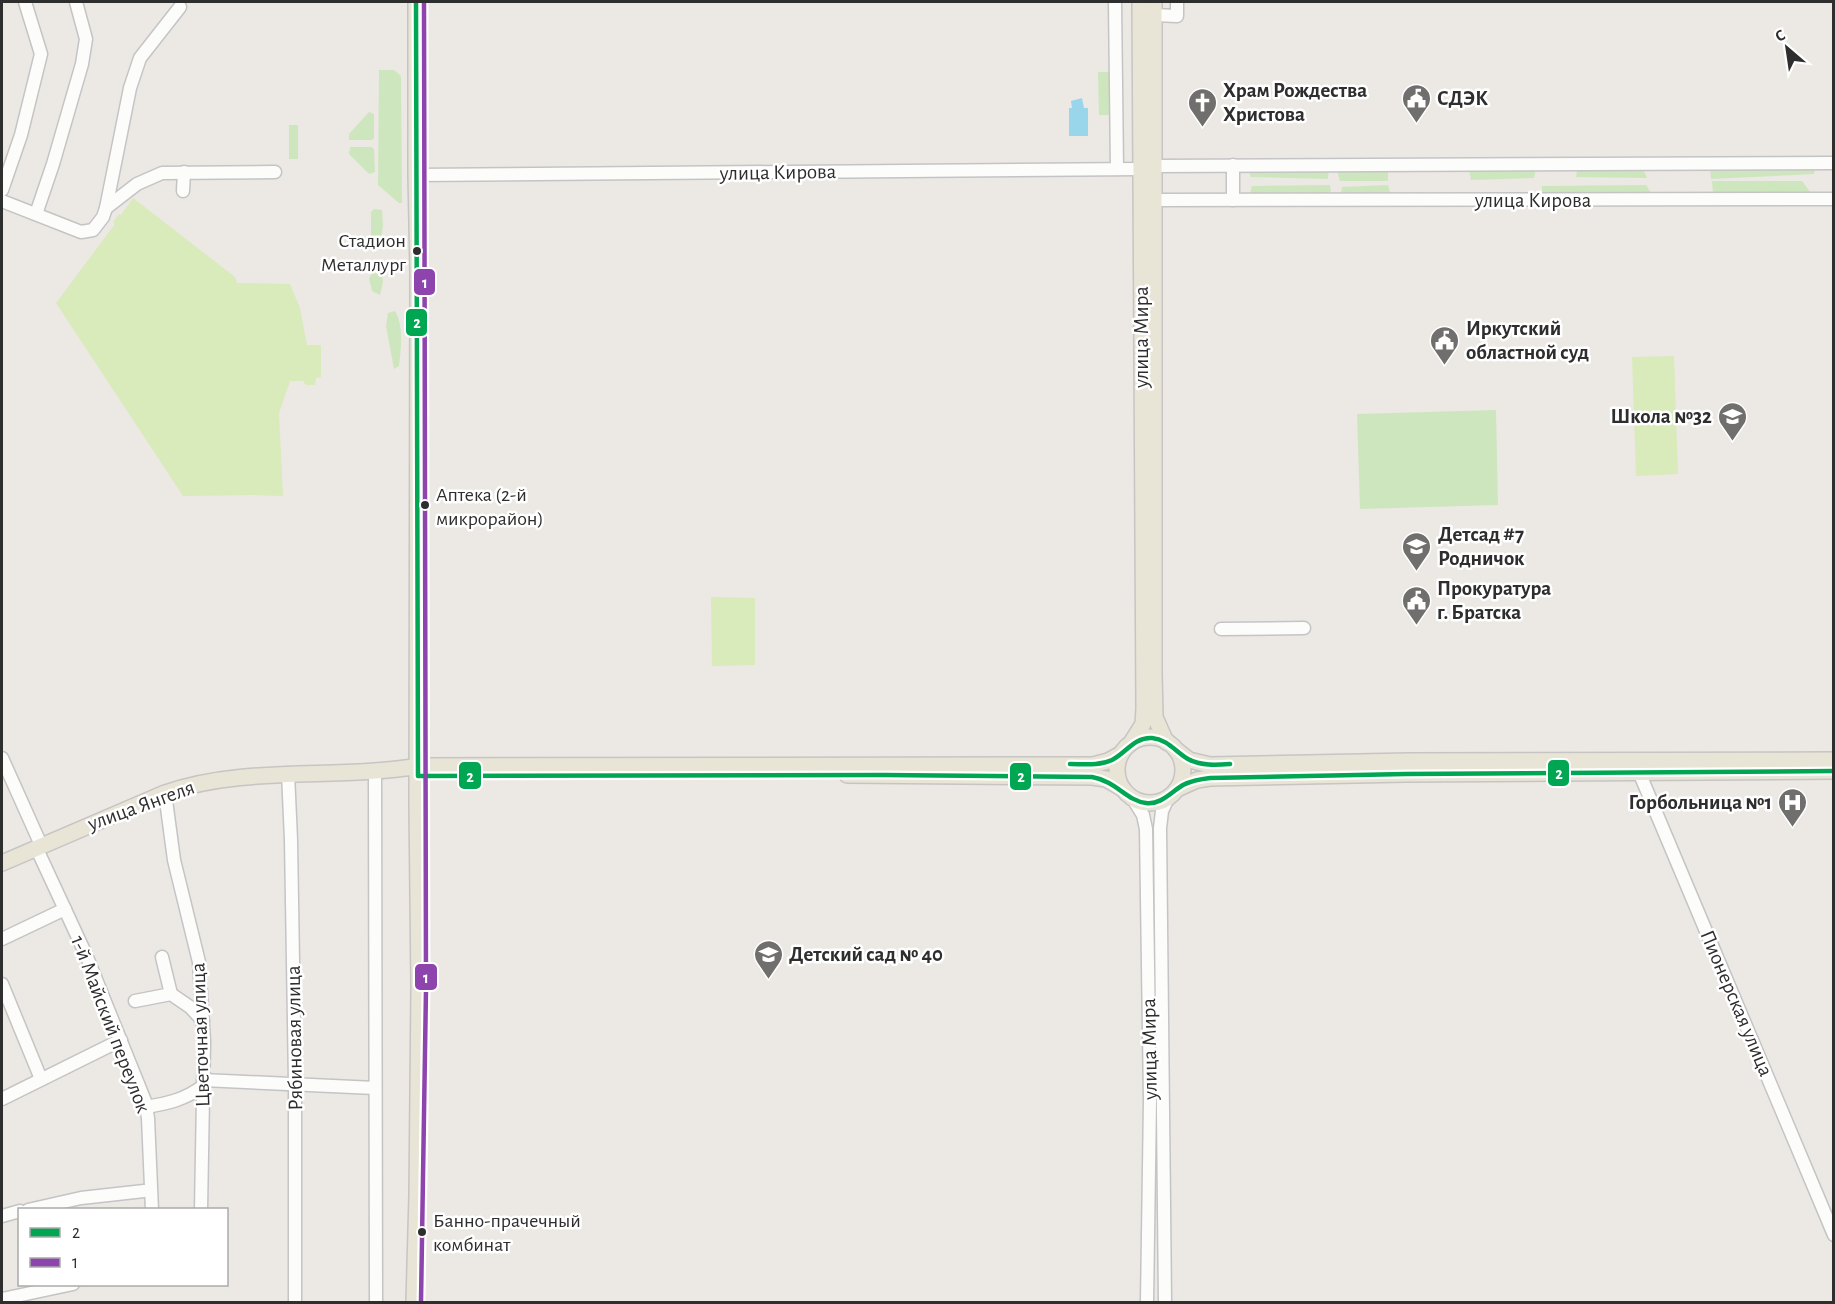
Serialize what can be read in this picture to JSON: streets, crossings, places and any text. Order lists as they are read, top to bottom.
{
  "streets": {
    "main road": ["улица Мира", "улица Янгеля"],
    "street": [
      "улица Кирова",
      "Пионерская улица",
      "1-й Майский переулок",
      "Цветочная улица",
      "Рябиновая улица"
    ]
  },
  "crossings": [
    ["улица Кирова", "улица Мира"],
    ["улица Янгеля", "1-й Майский переулок"],
    ["улица Янгеля", "Цветочная улица"],
    ["улица Янгеля", "Рябиновая улица"]
  ],
  "places": {
    "public building": ["СДЭК", "Иркутский областной суд", "Прокуратура г. Братска"],
    "church": ["Храм Рождества Христова"],
    "other": ["Стадион Металлург", "Аптека (2-й микрорайон)", "Банно-прачечный комбинат"],
    "school or university": ["Школа №32", "Детсад #7 Родничок", "Детский сад № 40"],
    "hospital": ["Горбольница №1"]
  },
  "lines": ["transit line 2", "transit line 1"],
  "legend": ["2", "1"],
  "north": "top left"
}
